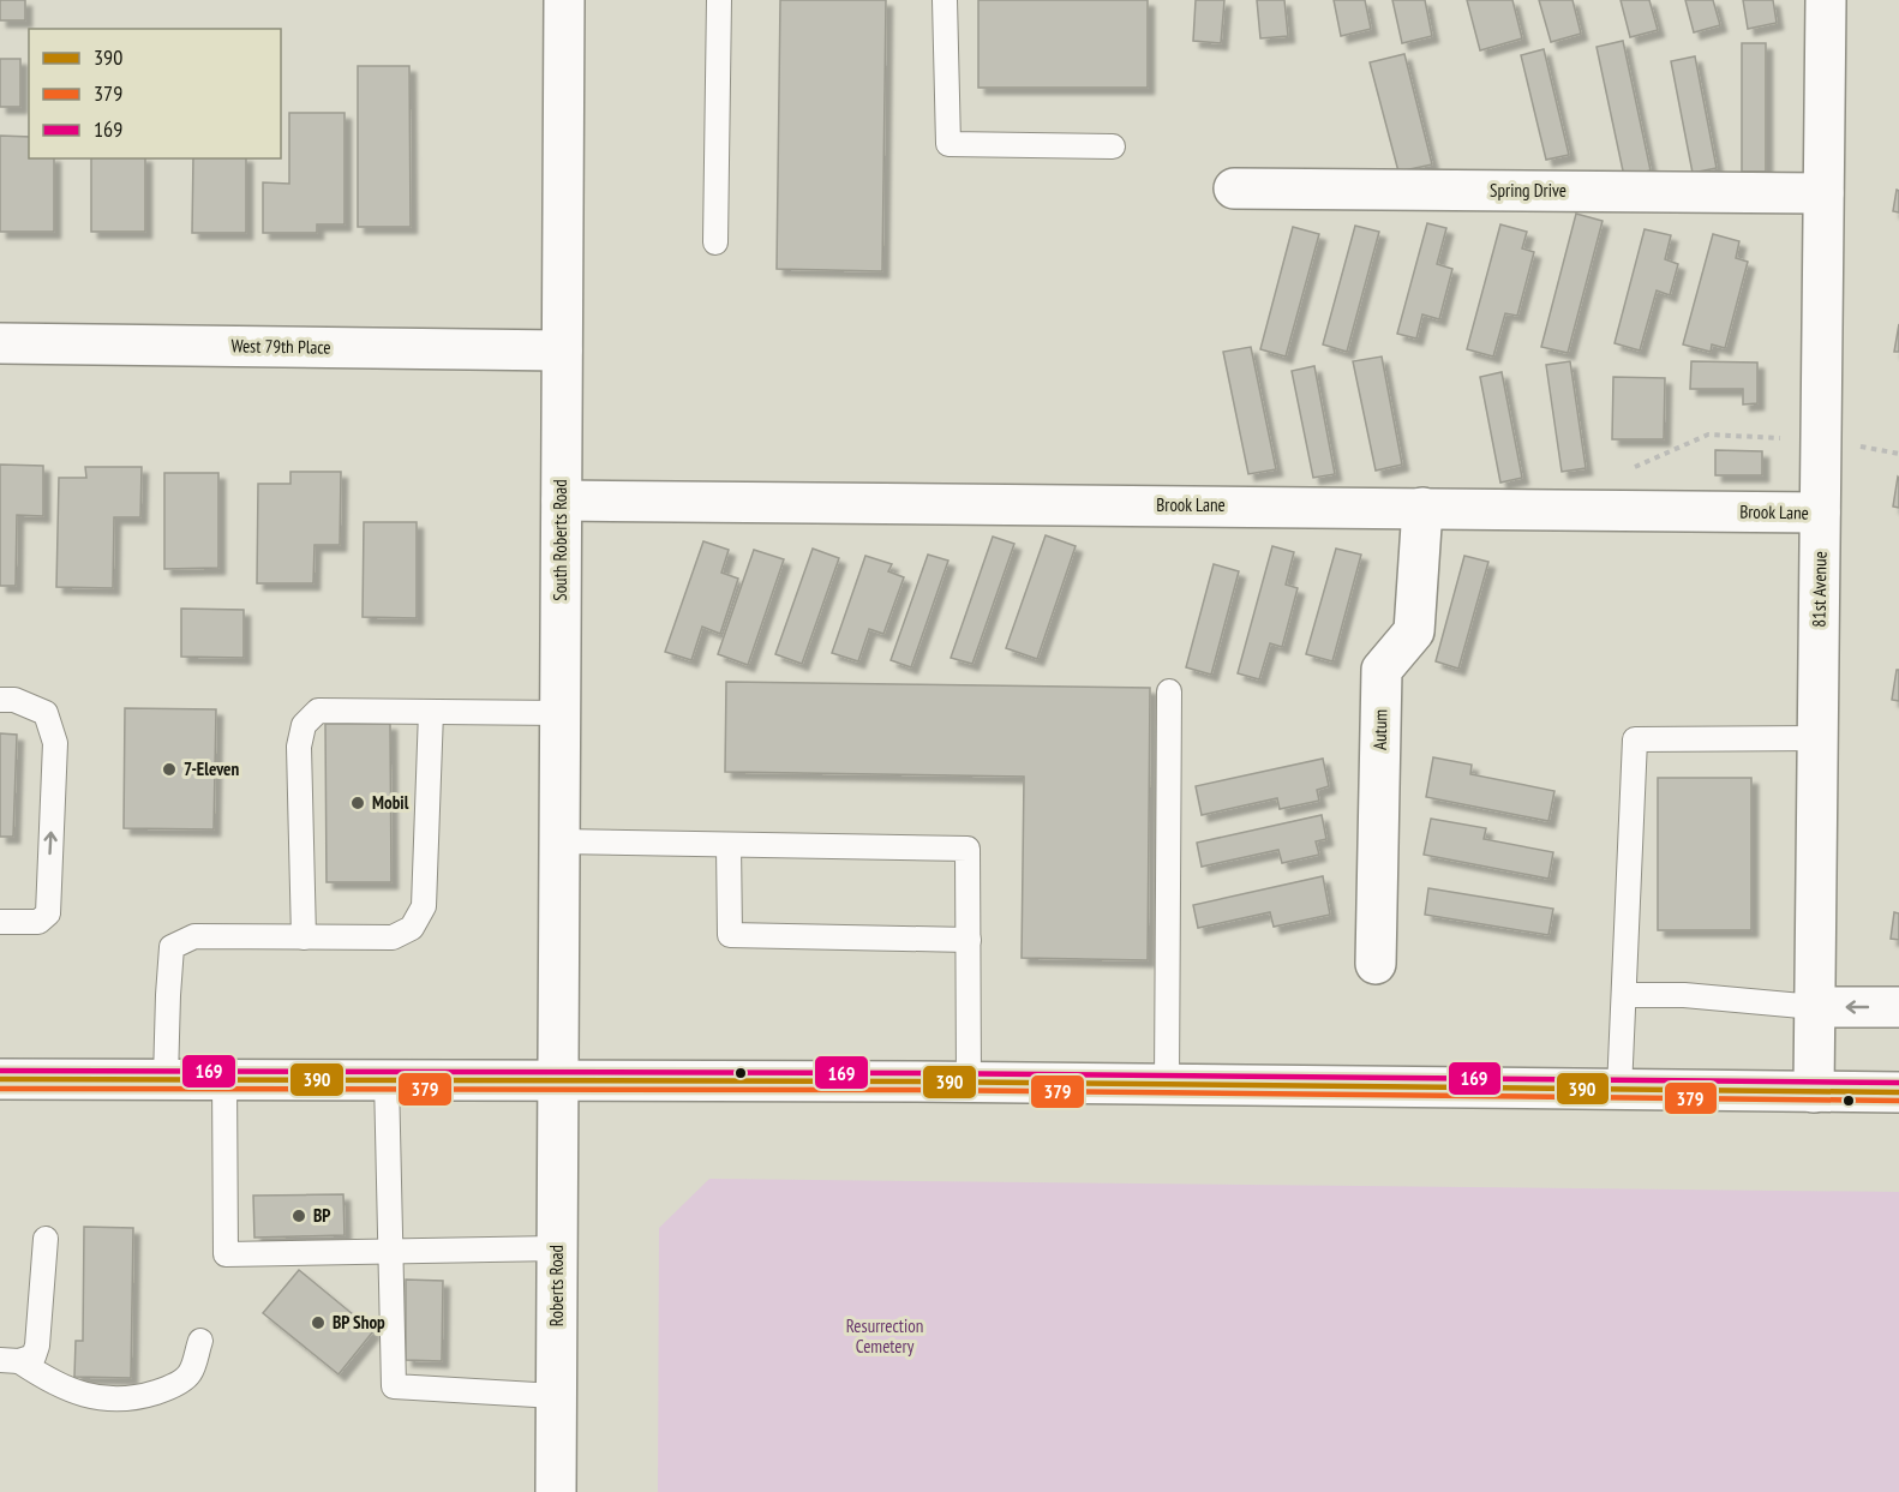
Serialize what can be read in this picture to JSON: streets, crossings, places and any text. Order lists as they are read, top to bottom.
{
  "streets": {
    "street": [
      "Spring Drive",
      "West 79th Place",
      "Brook Lane",
      "South Roberts Road",
      "81st Avenue",
      "Autum",
      "Roberts Road"
    ]
  },
  "crossings": [
    ["Spring Drive", "81st Avenue"],
    ["West 79th Place", "South Roberts Road"],
    ["Brook Lane", "South Roberts Road"],
    ["Brook Lane", "81st Avenue"],
    ["Brook Lane", "Autum"],
    ["South Roberts Road", "Roberts Road"]
  ],
  "parks": ["Resurrection Cemetery"],
  "places": [
    "7-Eleven",
    "Mobil",
    "BP",
    "BP Shop"
  ],
  "lines": ["transit line 169", "transit line 390", "transit line 379"],
  "legend": ["390", "379", "169"]
}
